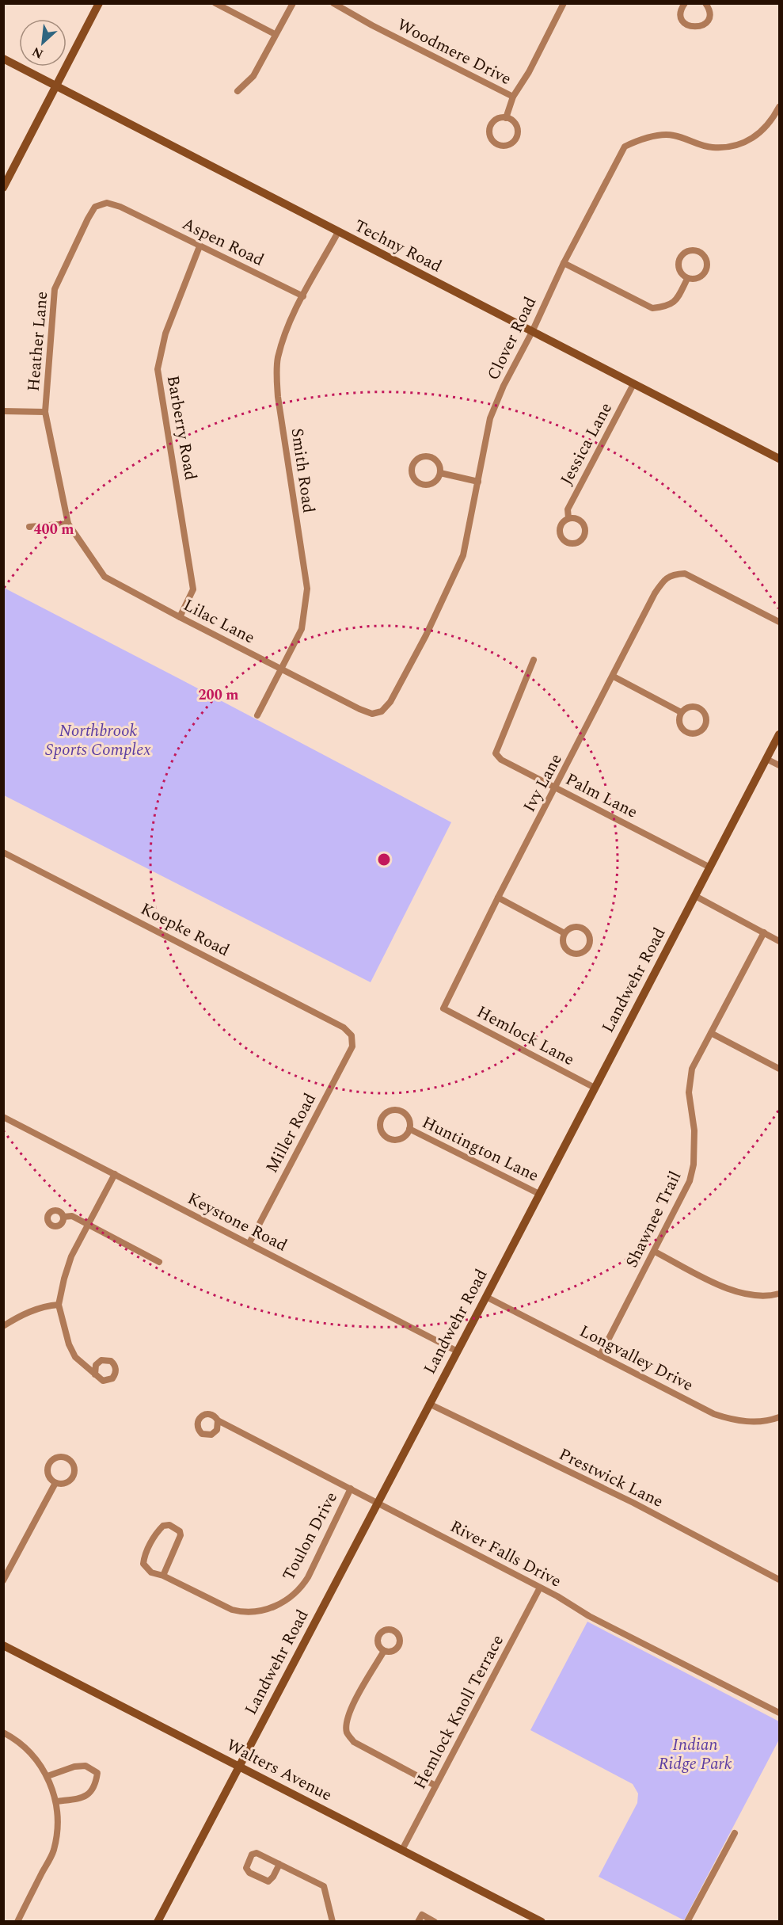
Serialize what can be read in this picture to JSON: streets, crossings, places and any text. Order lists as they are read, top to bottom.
{
  "streets": {
    "main road": ["Techny Road", "Landwehr Road", "Walters Avenue"],
    "street": [
      "Woodmere Drive",
      "Aspen Road",
      "Clover Road",
      "Heather Lane",
      "Barberry Road",
      "Jessica Lane",
      "Smith Road",
      "Lilac Lane",
      "Ivy Lane",
      "Palm Lane",
      "Koepke Road",
      "Hemlock Lane",
      "Miller Road",
      "Huntington Lane",
      "Shawnee Trail",
      "Keystone Road",
      "Longvalley Drive",
      "Prestwick Lane",
      "Toulon Drive",
      "River Falls Drive",
      "Hemlock Knoll Terrace"
    ]
  },
  "crossings": [
    ["Aspen Road", "Heather Lane"],
    ["Aspen Road", "Barberry Road"],
    ["Aspen Road", "Smith Road"],
    ["Techny Road", "Clover Road"],
    ["Techny Road", "Jessica Lane"],
    ["Techny Road", "Smith Road"],
    ["Clover Road", "Lilac Lane"],
    ["Heather Lane", "Lilac Lane"],
    ["Barberry Road", "Lilac Lane"],
    ["Smith Road", "Lilac Lane"],
    ["Ivy Lane", "Palm Lane"],
    ["Ivy Lane", "Hemlock Lane"],
    ["Palm Lane", "Landwehr Road"],
    ["Koepke Road", "Miller Road"],
    ["Landwehr Road", "Hemlock Lane"],
    ["Landwehr Road", "Huntington Lane"],
    ["Landwehr Road", "Keystone Road"],
    ["Landwehr Road", "Longvalley Drive"],
    ["Landwehr Road", "Prestwick Lane"],
    ["Landwehr Road", "River Falls Drive"],
    ["Landwehr Road", "Walters Avenue"],
    ["Miller Road", "Keystone Road"],
    ["Shawnee Trail", "Longvalley Drive"],
    ["Toulon Drive", "River Falls Drive"],
    ["River Falls Drive", "Hemlock Knoll Terrace"],
    ["Hemlock Knoll Terrace", "Walters Avenue"]
  ],
  "parks": ["Northbrook Sports Complex", "Indian Ridge Park"],
  "north": "bottom left",
  "rings": ["400 m", "200 m"]
}
